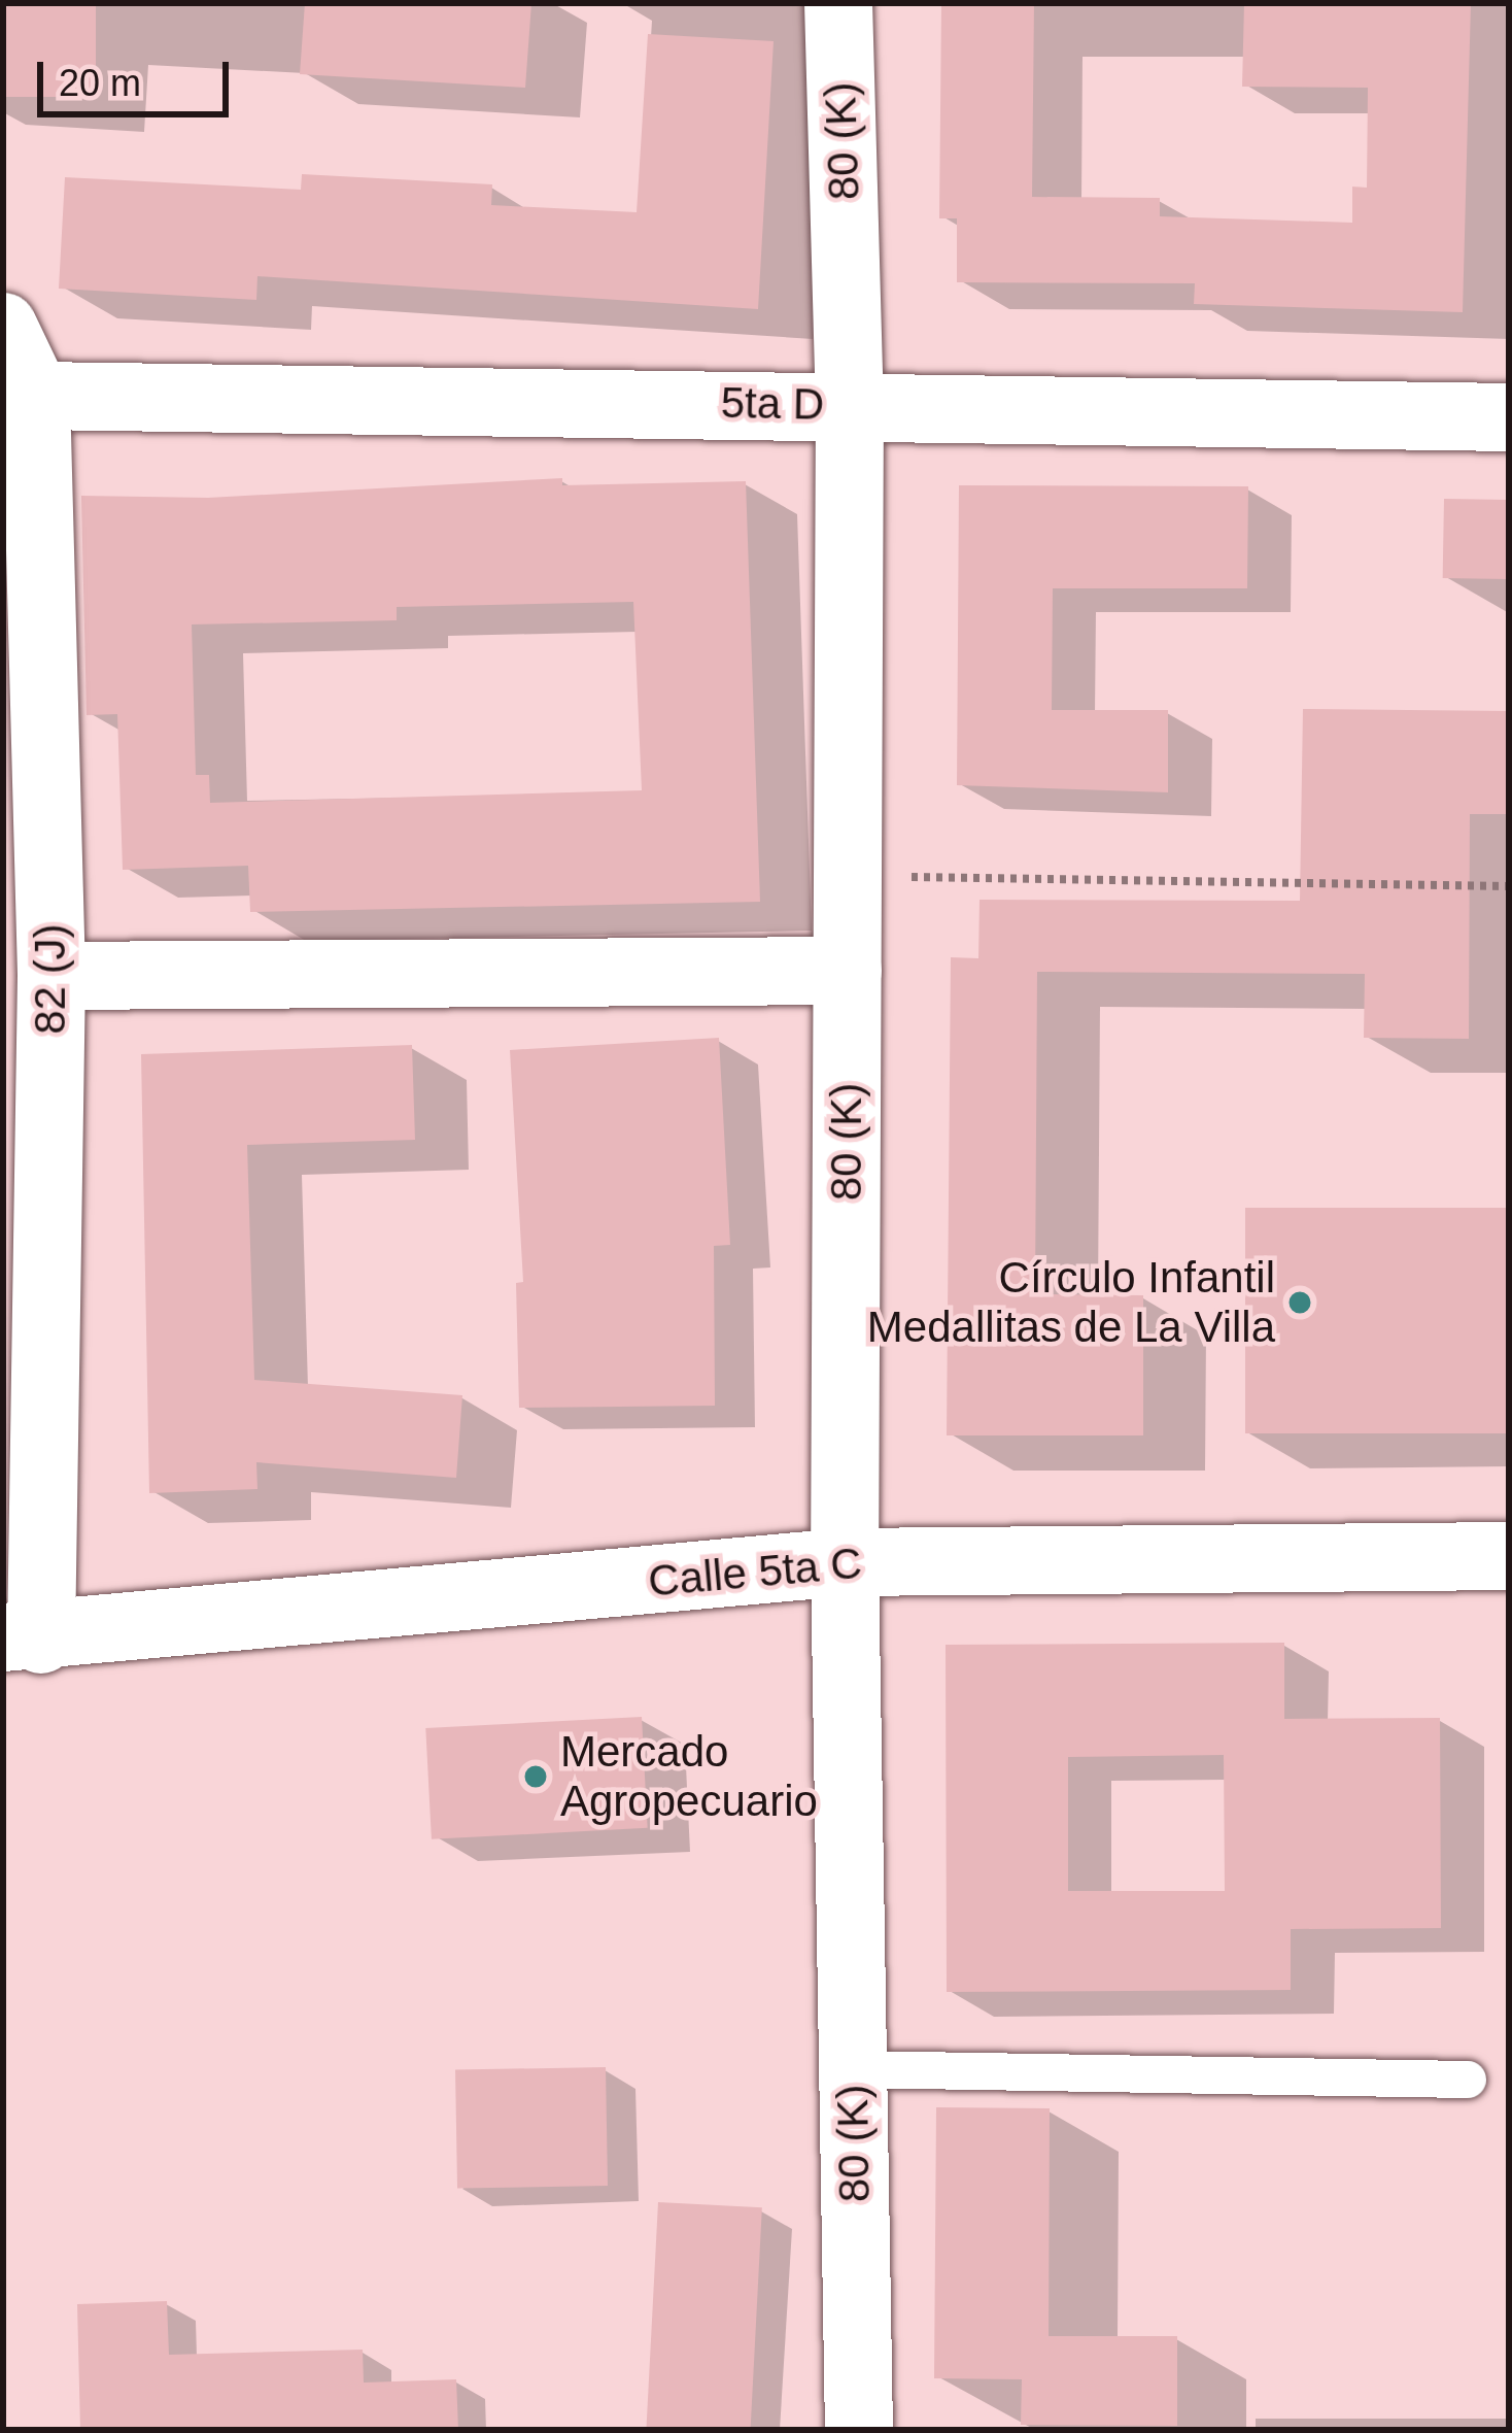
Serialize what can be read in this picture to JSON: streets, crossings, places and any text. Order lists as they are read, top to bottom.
{
  "streets": {
    "street": [
      "80 (K)",
      "5ta D",
      "82 (J)",
      "Calle 5ta C"
    ]
  },
  "crossings": [
    ["80 (K)", "5ta D"],
    ["80 (K)", "Calle 5ta C"],
    ["5ta D", "82 (J)"],
    ["82 (J)", "Calle 5ta C"]
  ],
  "places": ["Círculo Infantil Medallitas de La Villa", "Mercado Agropecuario"],
  "scale_bar": "20 m"
}
